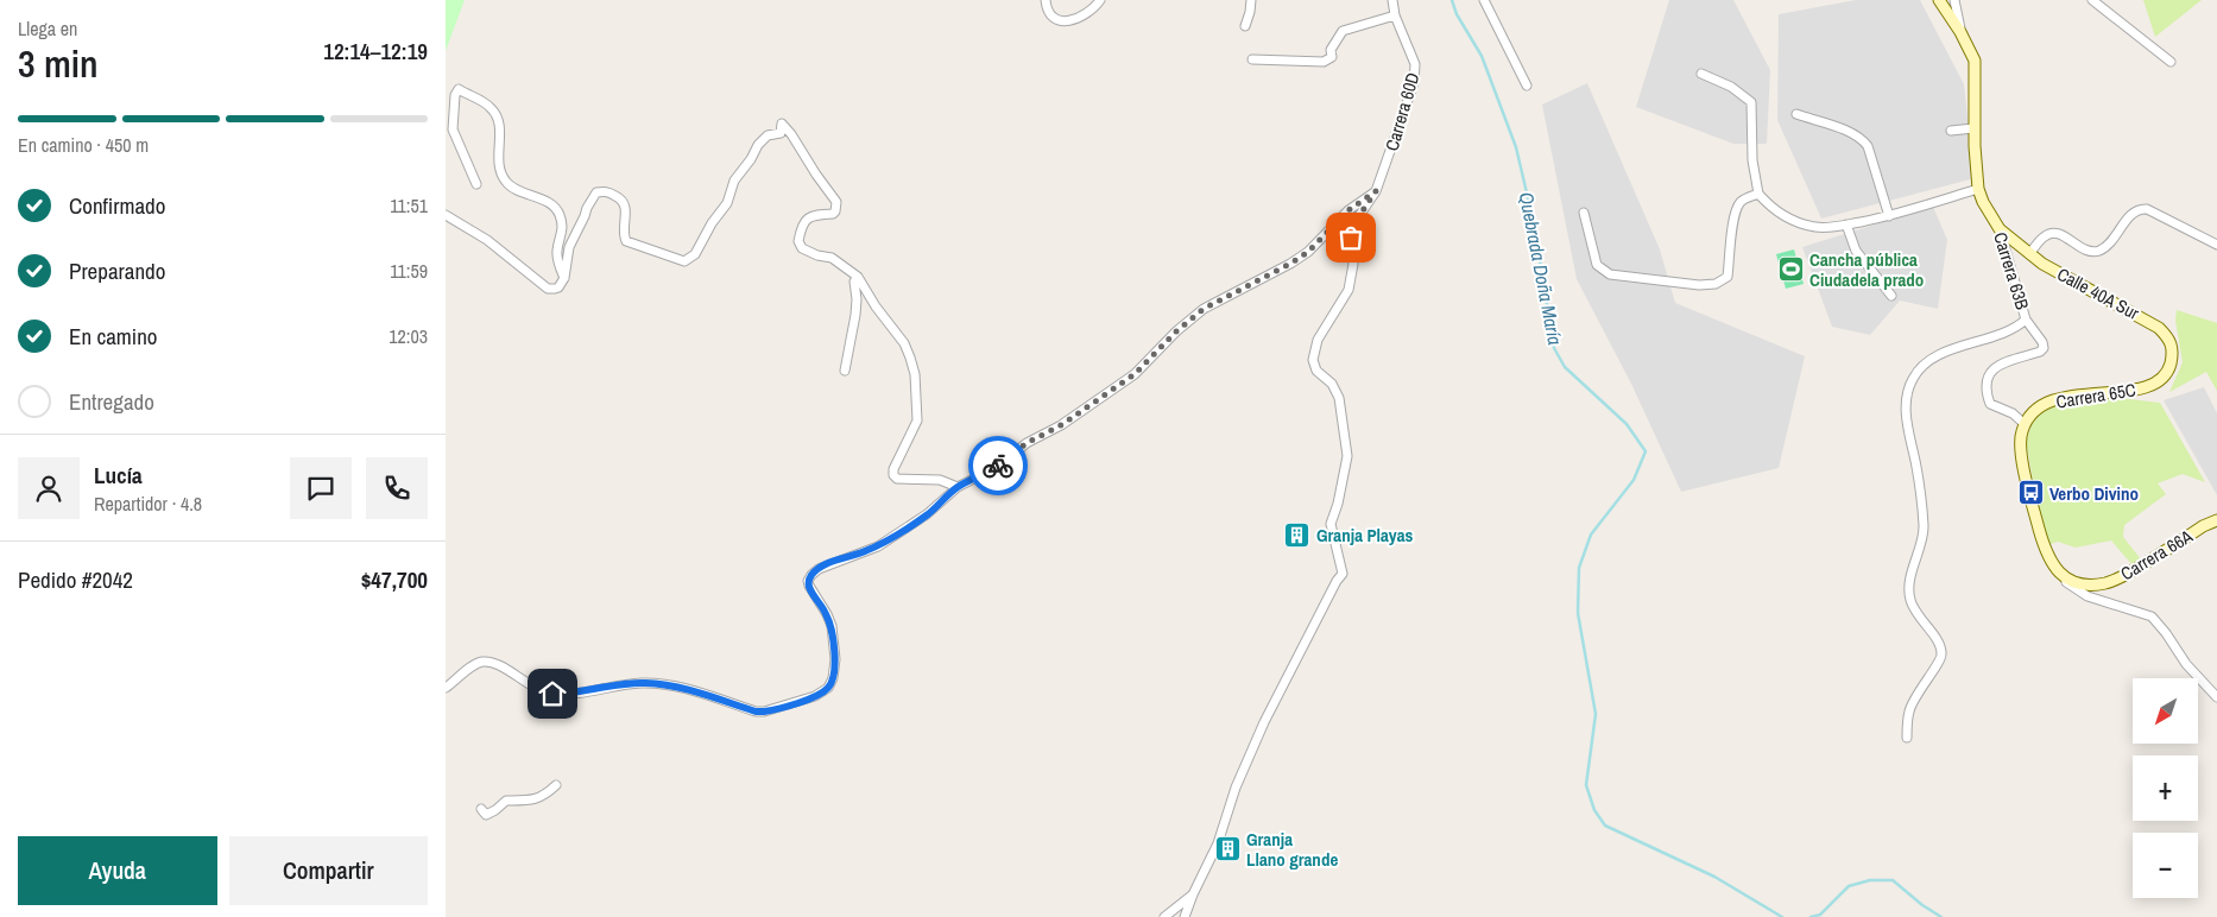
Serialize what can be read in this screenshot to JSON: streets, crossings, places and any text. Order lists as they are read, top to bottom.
{
  "streets": {
    "main road": [
      "Carrera 63B",
      "Calle 40A Sur",
      "Carrera 65C",
      "Carrera 66A"
    ],
    "street": ["Carrera 60D"]
  },
  "crossings": [
    ["Carrera 63B", "Calle 40A Sur"],
    ["Calle 40A Sur", "Carrera 65C"]
  ],
  "water": ["Quebrada Doña María"],
  "places": {
    "sports": ["Cancha pública Ciudadela prado"],
    "bus stop": ["Verbo Divino"],
    "building": ["Granja Playas", "Granja Llano grande"]
  },
  "north": "bottom left",
  "page": {
    "heading": ["3 min", "Llega en", "12:14–12:19"],
    "panel": [
      "Lucía",
      "Repartidor · 4.8",
      "Pedido #2042",
      "$47,700"
    ],
    "bar": "En camino · 450 m",
    "list": [
      ["Confirmado", "11:51"],
      ["Preparando", "11:59"],
      ["En camino", "12:03"],
      "Entregado"
    ],
    "map_buttons": ["+", "−"],
    "buttons": ["Ayuda", "Compartir"]
  }
}
